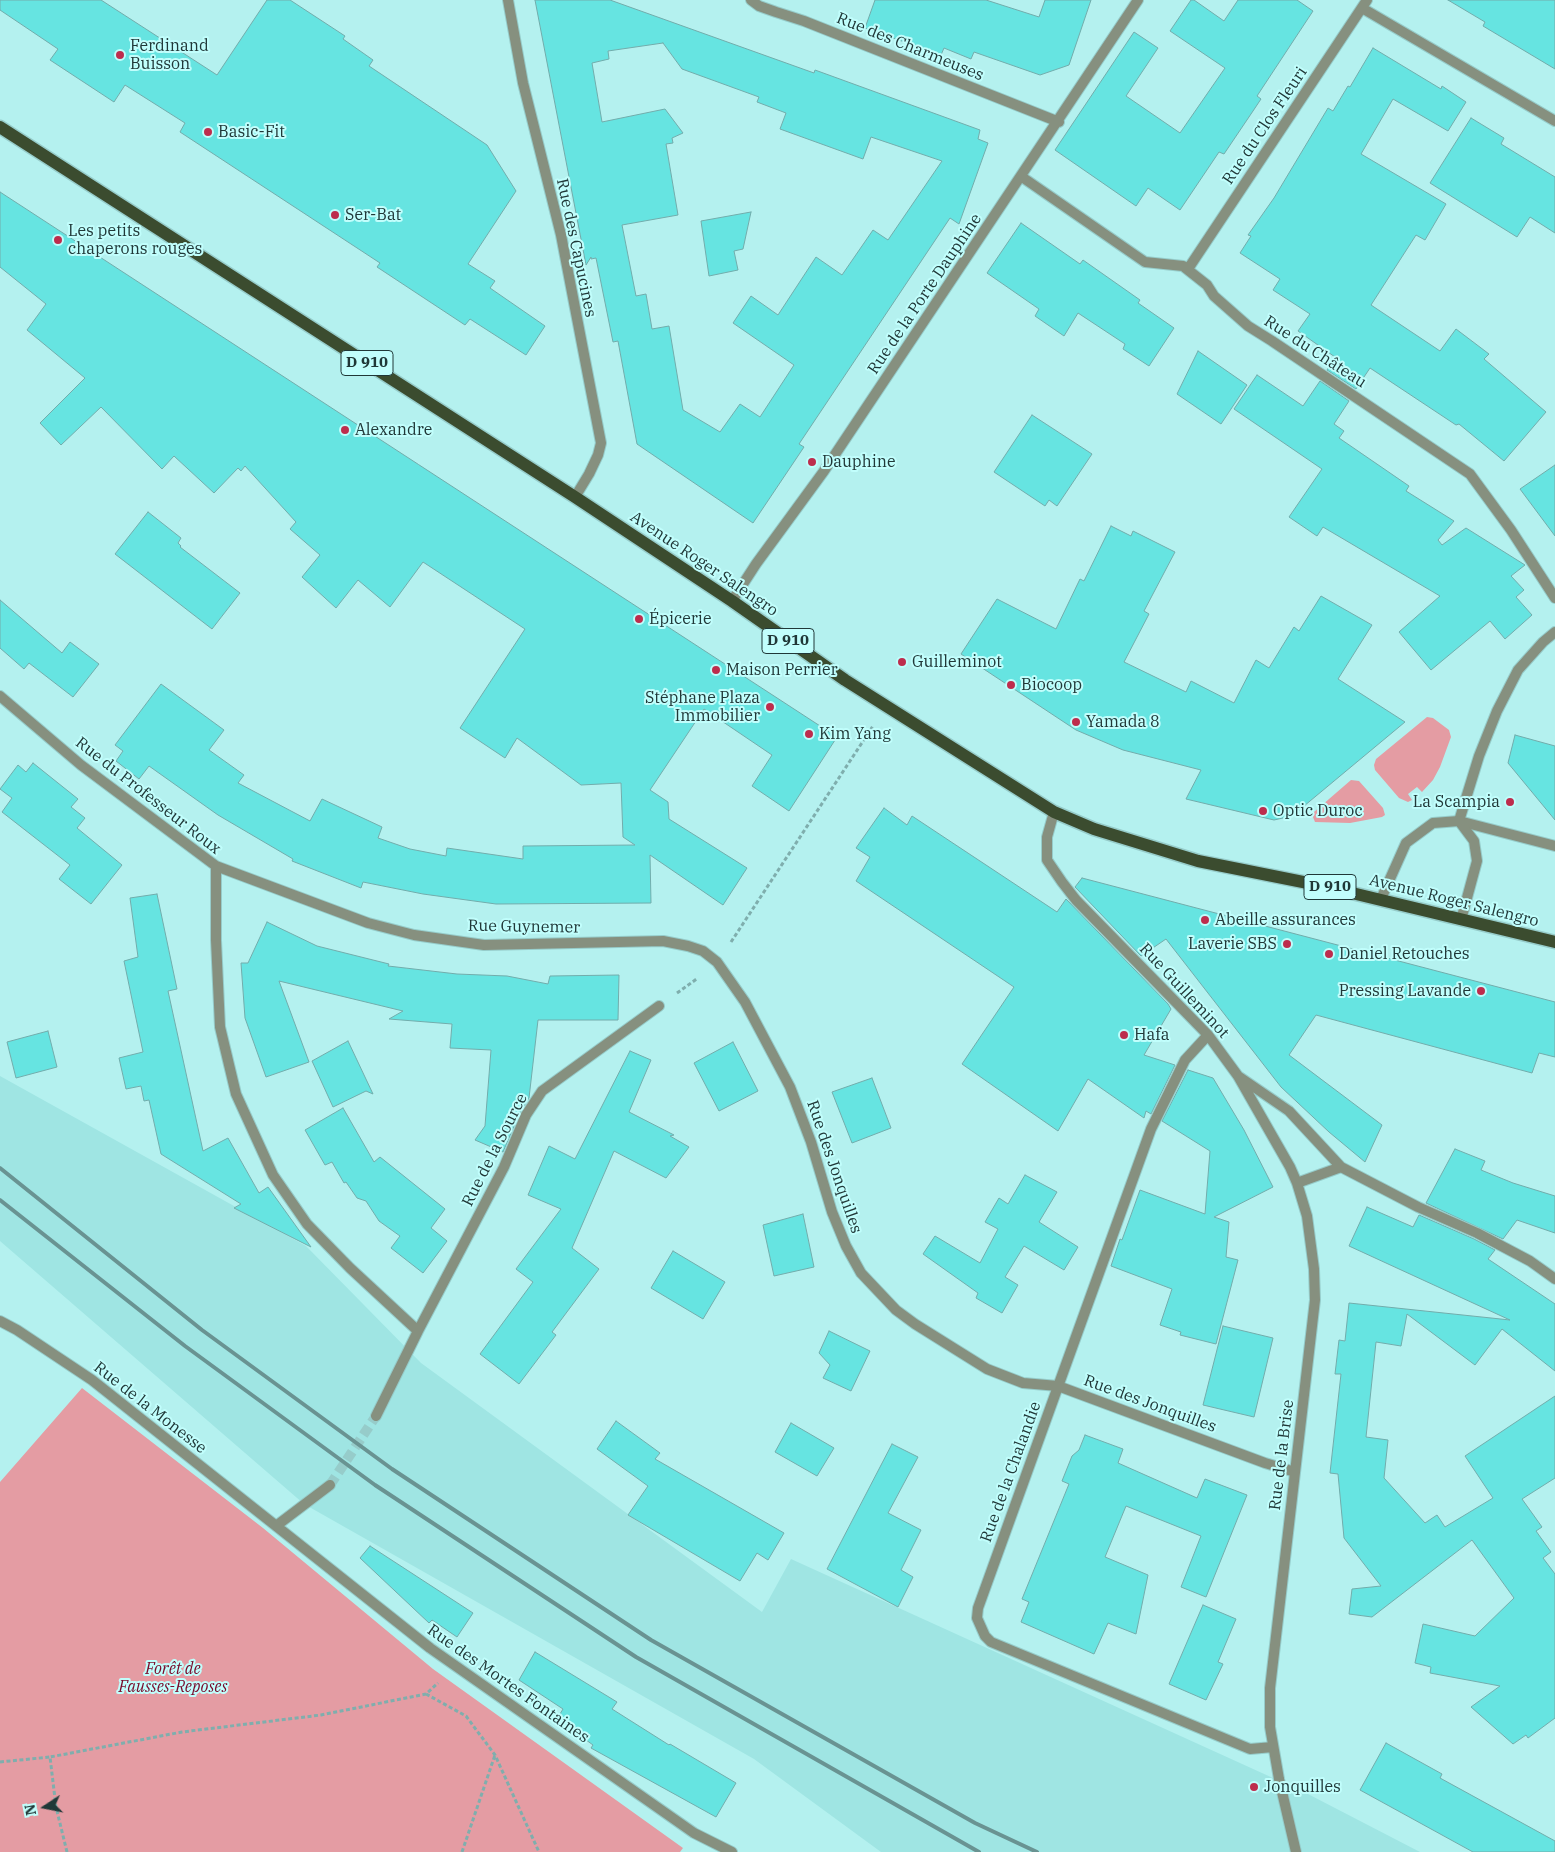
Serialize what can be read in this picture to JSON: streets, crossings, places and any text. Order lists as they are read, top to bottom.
{
  "streets": {
    "main road": ["D 910", "Avenue Roger Salengro"],
    "street": [
      "Rue des Charmeuses",
      "Rue du Clos Fleuri",
      "Rue des Capucines",
      "Rue de la Porte Dauphine",
      "Rue du Château",
      "Rue du Professeur Roux",
      "Rue Guynemer",
      "Rue Guilleminot",
      "Rue de la Source",
      "Rue des Jonquilles",
      "Rue de la Monesse",
      "Rue de la Brise",
      "Rue de la Chalandie",
      "Rue des Mortes Fontaines"
    ]
  },
  "crossings": [
    ["Rue des Charmeuses", "Rue de la Porte Dauphine"],
    ["Rue du Clos Fleuri", "Rue du Château"],
    ["Rue des Capucines", "Avenue Roger Salengro"],
    ["Rue de la Porte Dauphine", "Rue du Château"],
    ["Rue de la Porte Dauphine", "Avenue Roger Salengro"],
    ["Avenue Roger Salengro", "Rue Guilleminot"],
    ["Rue du Professeur Roux", "Rue Guynemer"],
    ["Rue du Professeur Roux", "Rue de la Source"],
    ["Rue Guynemer", "Rue des Jonquilles"],
    ["Rue Guilleminot", "Rue de la Brise"],
    ["Rue Guilleminot", "Rue de la Chalandie"],
    ["Rue des Jonquilles", "Rue de la Brise"],
    ["Rue des Jonquilles", "Rue de la Chalandie"],
    ["Rue de la Monesse", "Rue des Mortes Fontaines"],
    ["Rue de la Brise", "Rue de la Chalandie"]
  ],
  "parks": ["Forêt de Fausses-Reposes"],
  "places": [
    "Ferdinand Buisson",
    "Basic-Fit",
    "Ser-Bat",
    "Les petits chaperons rouges",
    "Alexandre",
    "Dauphine",
    "Épicerie",
    "Guilleminot",
    "Maison Perrier",
    "Biocoop",
    "Stéphane Plaza Immobilier",
    "Yamada 8",
    "Kim Yang",
    "La Scampia",
    "Optic Duroc",
    "Abeille assurances",
    "Laverie SBS",
    "Daniel Retouches",
    "Pressing Lavande",
    "Hafa",
    "Jonquilles"
  ],
  "north": "left"
}
